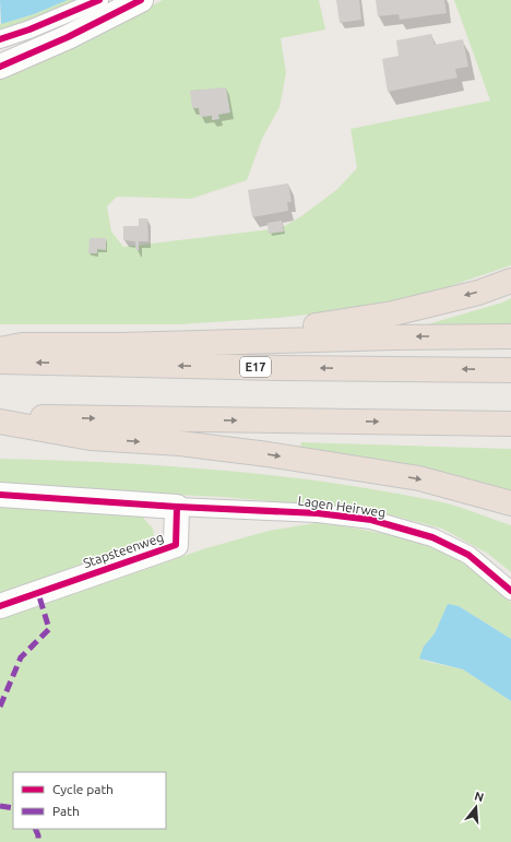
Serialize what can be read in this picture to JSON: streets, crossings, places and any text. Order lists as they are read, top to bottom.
{
  "streets": {
    "highway": ["E17"],
    "street": ["Lagen Heirweg", "Stapsteenweg"]
  },
  "crossings": [
    ["Lagen Heirweg", "Stapsteenweg"]
  ],
  "legend": ["Cycle path", "Path"],
  "north": "top"
}
